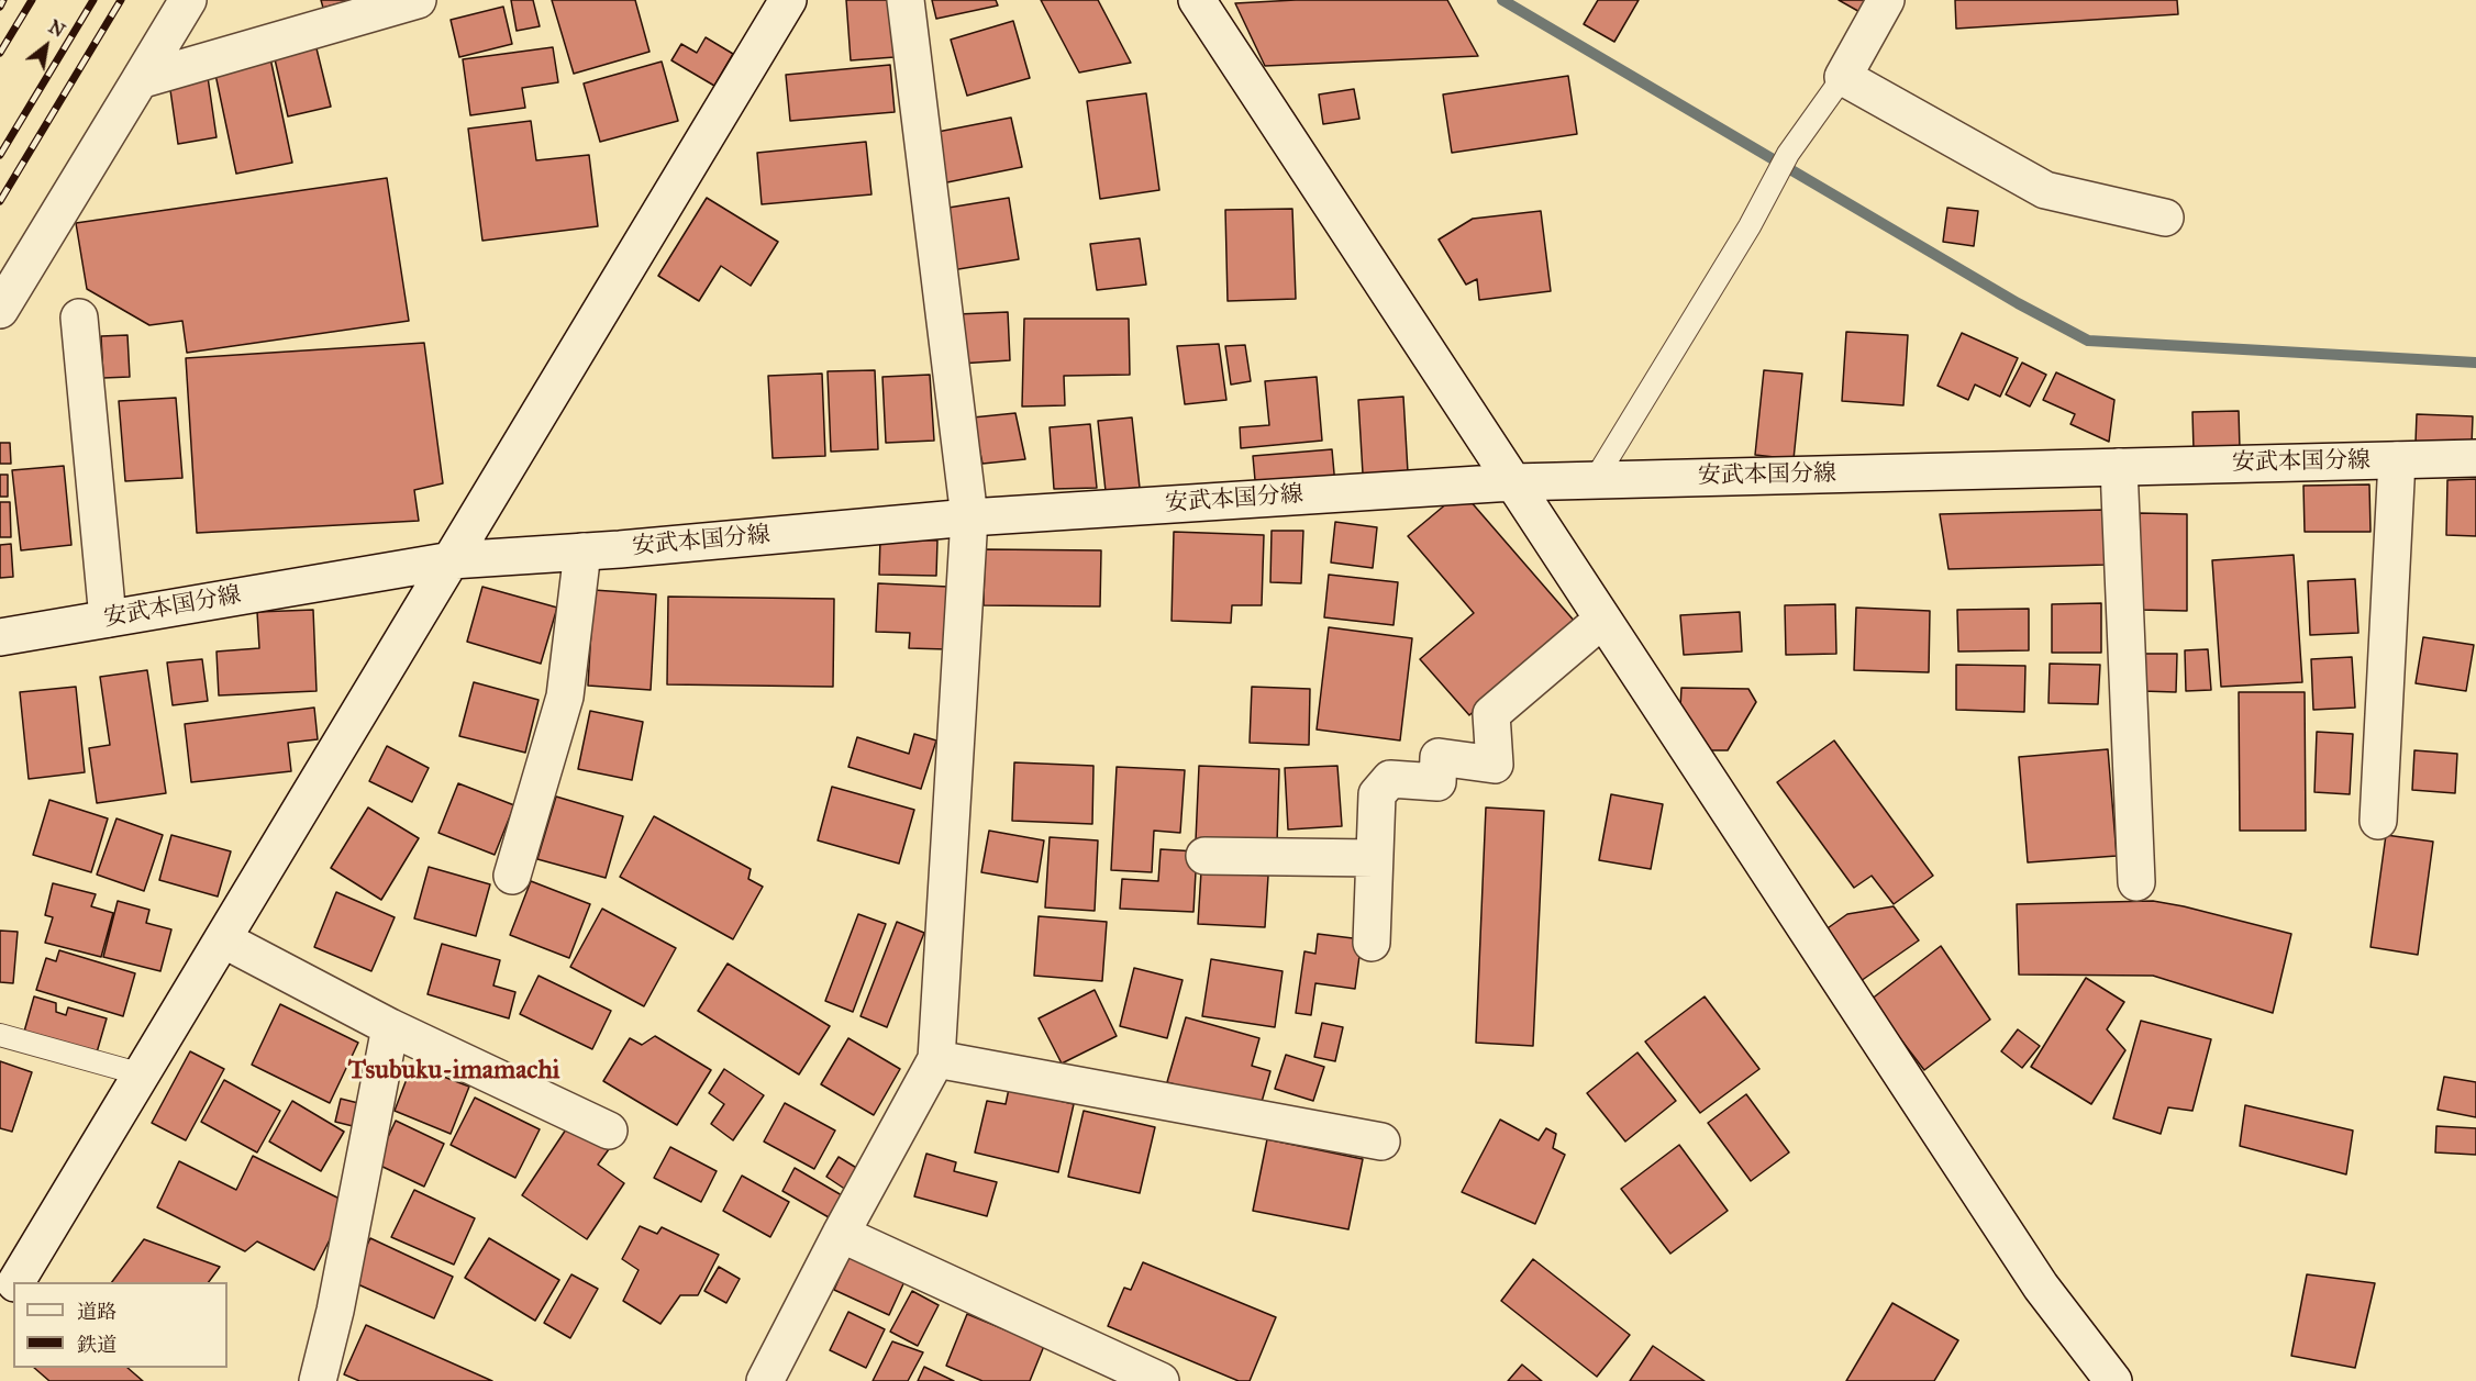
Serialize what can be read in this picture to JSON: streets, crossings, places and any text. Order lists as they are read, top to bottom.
{
  "streets": {
    "street": ["安武本国分線"]
  },
  "districts": ["Tsubuku-imamachi"],
  "legend": ["道路", "鉄道"],
  "north": "top right"
}
